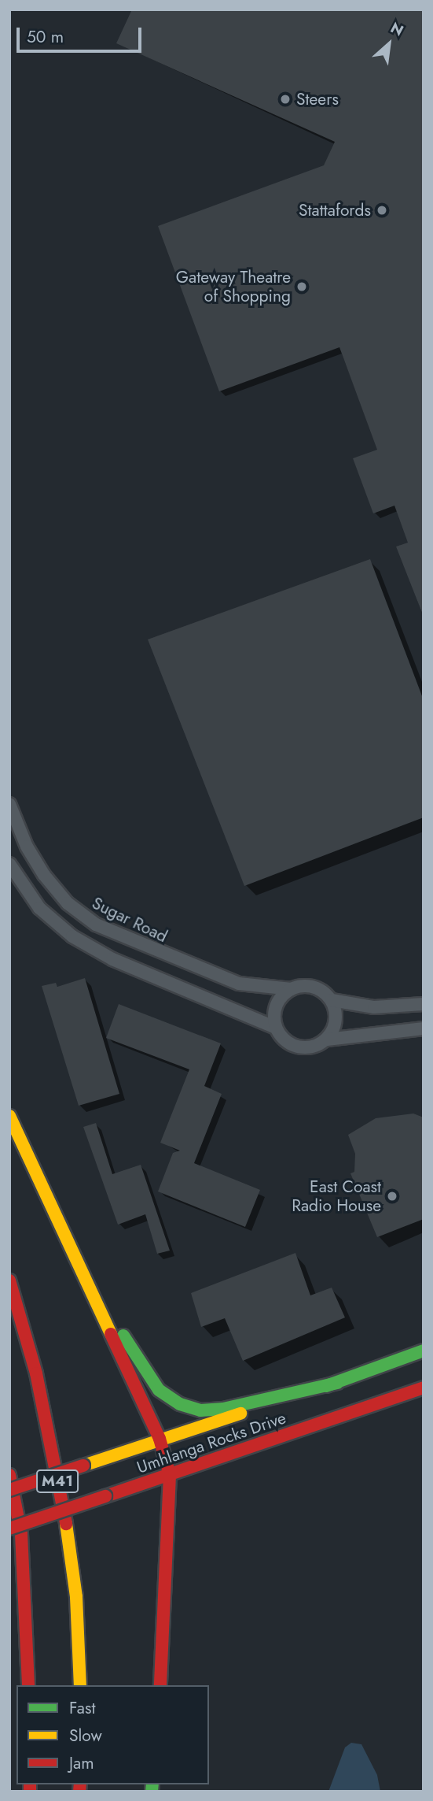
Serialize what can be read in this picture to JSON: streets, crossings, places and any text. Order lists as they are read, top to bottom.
{
  "streets": {
    "main road": ["Umhlanga Rocks Drive", "M41"],
    "street": ["Sugar Road"]
  },
  "places": [
    "Steers",
    "Stattafords",
    "Gateway Theatre of Shopping",
    "East Coast Radio House"
  ],
  "legend": ["Fast", "Slow", "Jam"],
  "scale_bar": "50 m",
  "north": "top right"
}
